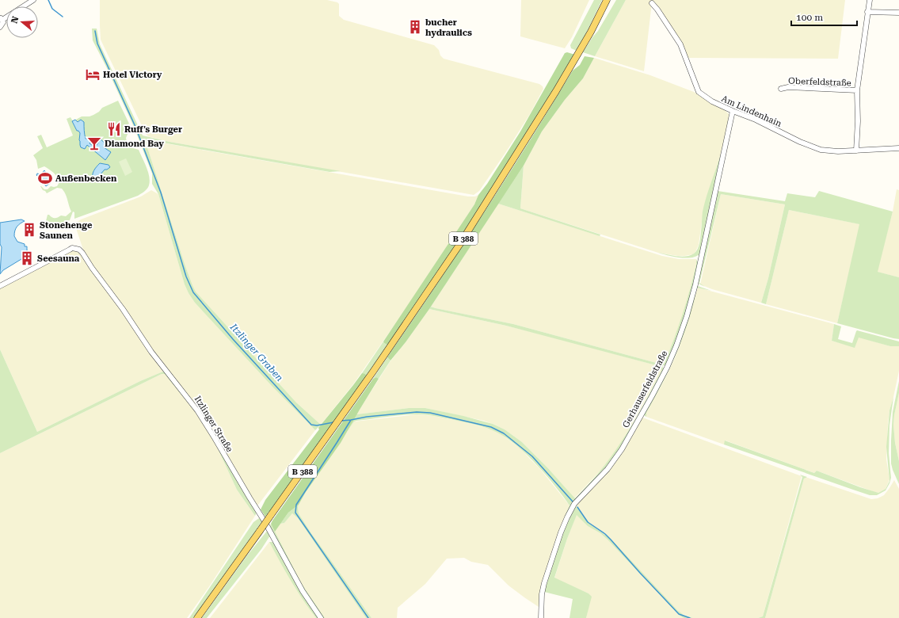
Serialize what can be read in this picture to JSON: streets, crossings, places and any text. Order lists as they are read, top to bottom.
{
  "streets": {
    "main road": ["B 388"],
    "street": [
      "Oberfeldstraße",
      "Am Lindenhain",
      "Gerhauserfeldstraße",
      "Itzlinger Straße"
    ]
  },
  "crossings": [
    ["Am Lindenhain", "Gerhauserfeldstraße"]
  ],
  "water": ["Itzlinger Graben"],
  "places": {
    "building": ["bucher hydraulics", "Stonehenge Saunen", "Seesauna"],
    "hotel": ["Hotel Victory"],
    "restaurant": ["Ruff's Burger"],
    "bar": ["Diamond Bay"],
    "sports": ["Außenbecken"]
  },
  "scale_bar": "100 m",
  "north": "left"
}
